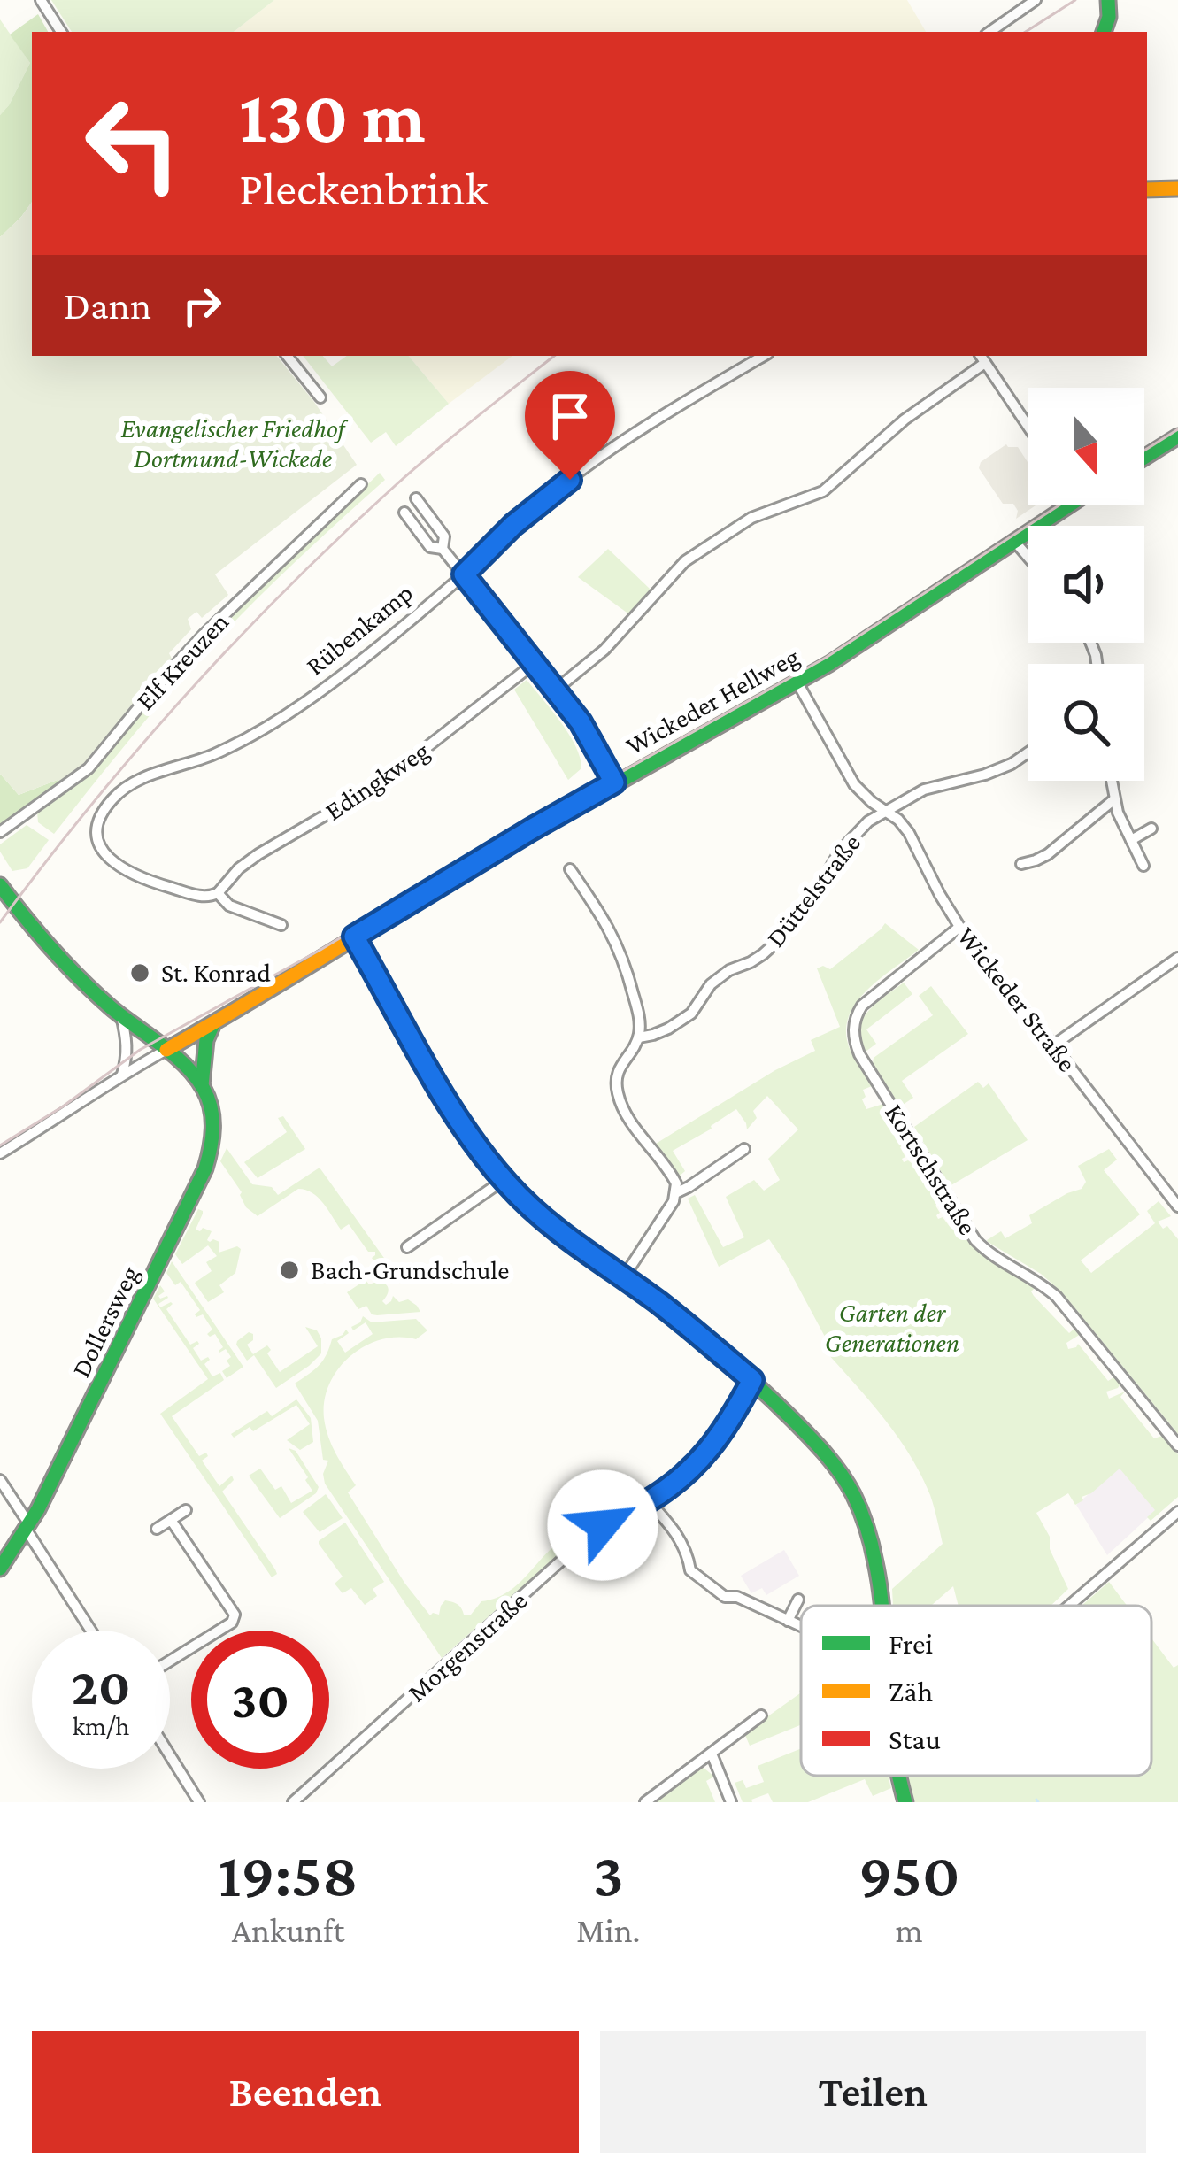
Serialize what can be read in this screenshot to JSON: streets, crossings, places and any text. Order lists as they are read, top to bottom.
{
  "streets": {
    "main road": ["Wickeder Hellweg", "Dollersweg"],
    "street": [
      "Rübenkamp",
      "Elf Kreuzen",
      "Edingkweg",
      "Düttelstraße",
      "Wickeder Straße",
      "Kortschstraße",
      "Morgenstraße"
    ]
  },
  "crossings": [
    ["Rübenkamp", "Edingkweg"],
    ["Wickeder Hellweg", "Wickeder Straße"],
    ["Wickeder Hellweg", "Dollersweg"],
    ["Düttelstraße", "Wickeder Straße"],
    ["Wickeder Straße", "Kortschstraße"]
  ],
  "parks": ["Evangelischer Friedhof Dortmund-Wickede", "Garten der Generationen"],
  "places": ["St. Konrad", "Bach-Grundschule"],
  "legend": ["Frei", "Zäh", "Stau"],
  "north": "bottom",
  "page": {
    "turn": ["130 m", "Pleckenbrink"],
    "then": "Dann",
    "speed": "20 km/h",
    "limit": "30",
    "eta": [
      "19:58",
      "Ankunft",
      "3",
      "Min.",
      "950",
      "m"
    ],
    "buttons": ["Beenden", "Teilen"]
  }
}
